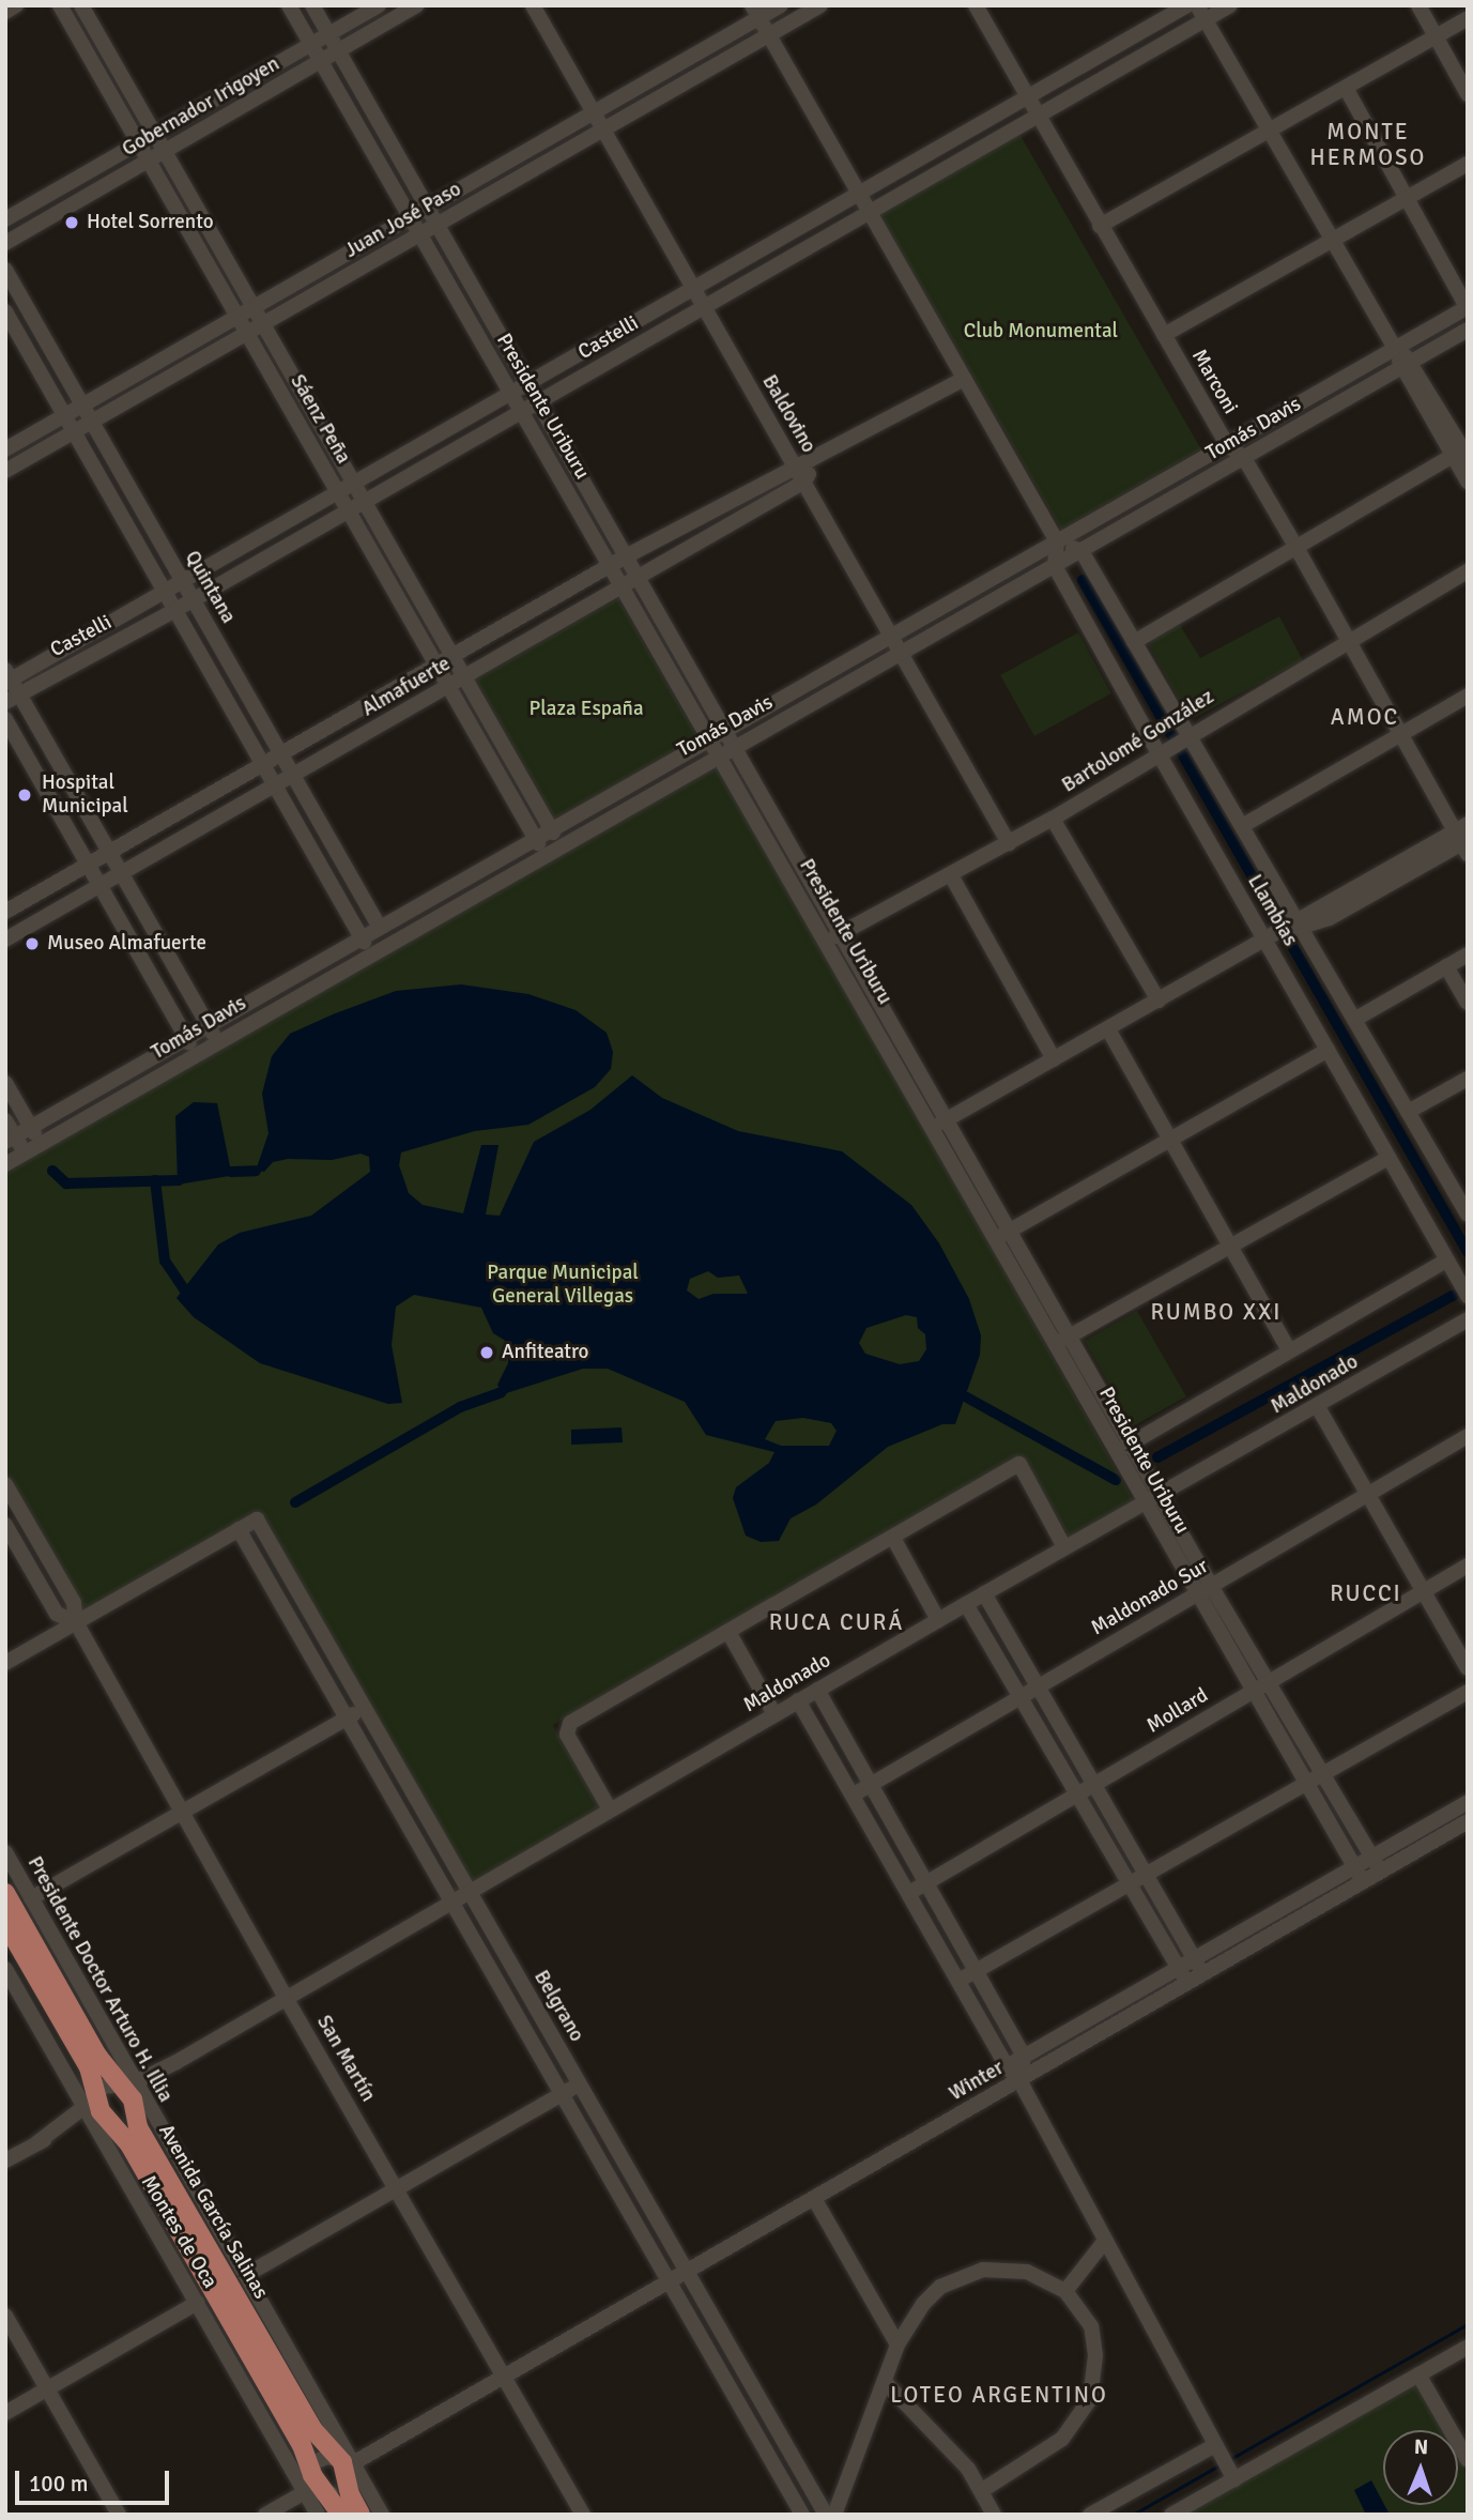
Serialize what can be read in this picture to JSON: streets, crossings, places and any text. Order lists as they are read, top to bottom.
{
  "streets": {
    "main road": ["Avenida García Salinas"],
    "street": [
      "Gobernador Irigoyen",
      "Juan José Paso",
      "Castelli",
      "Marconi",
      "Presidente Uriburu",
      "Baldovino",
      "Sáenz Peña",
      "Tomás Davis",
      "Quintana",
      "Almafuerte",
      "Bartolomé González",
      "Llambías",
      "Maldonado",
      "Maldonado Sur",
      "Mollard",
      "Presidente Doctor Arturo H. Illia",
      "Belgrano",
      "San Martín",
      "Winter",
      "Montes de Oca"
    ]
  },
  "crossings": [
    ["Gobernador Irigoyen", "Presidente Uriburu"],
    ["Gobernador Irigoyen", "Sáenz Peña"],
    ["Juan José Paso", "Presidente Uriburu"],
    ["Juan José Paso", "Baldovino"],
    ["Juan José Paso", "Sáenz Peña"],
    ["Juan José Paso", "Quintana"],
    ["Castelli", "Marconi"],
    ["Castelli", "Presidente Uriburu"],
    ["Castelli", "Baldovino"],
    ["Castelli", "Sáenz Peña"],
    ["Castelli", "Quintana"],
    ["Marconi", "Tomás Davis"],
    ["Marconi", "Bartolomé González"],
    ["Presidente Uriburu", "Tomás Davis"],
    ["Presidente Uriburu", "Almafuerte"],
    ["Presidente Uriburu", "Bartolomé González"],
    ["Presidente Uriburu", "Maldonado"],
    ["Presidente Uriburu", "Maldonado Sur"],
    ["Presidente Uriburu", "Mollard"],
    ["Presidente Uriburu", "Winter"],
    ["Baldovino", "Tomás Davis"],
    ["Baldovino", "Almafuerte"],
    ["Baldovino", "Bartolomé González"],
    ["Sáenz Peña", "Tomás Davis"],
    ["Sáenz Peña", "Almafuerte"],
    ["Tomás Davis", "Quintana"],
    ["Tomás Davis", "Llambías"],
    ["Quintana", "Almafuerte"],
    ["Bartolomé González", "Llambías"],
    ["Maldonado", "Belgrano"],
    ["Maldonado", "San Martín"],
    ["Presidente Doctor Arturo H. Illia", "Winter"],
    ["Presidente Doctor Arturo H. Illia", "Avenida García Salinas"],
    ["Belgrano", "Winter"],
    ["San Martín", "Winter"],
    ["Winter", "Avenida García Salinas"]
  ],
  "districts": [
    "MONTE HERMOSO",
    "AMOC",
    "RUMBO XXI",
    "RUCCI",
    "RUCA CURÁ",
    "LOTEO ARGENTINO"
  ],
  "parks": ["Club Monumental", "Plaza España", "Parque Municipal General Villegas"],
  "places": [
    "Hotel Sorrento",
    "Hospital Municipal",
    "Museo Almafuerte",
    "Anfiteatro"
  ],
  "scale_bar": "100 m",
  "north": "top"
}
